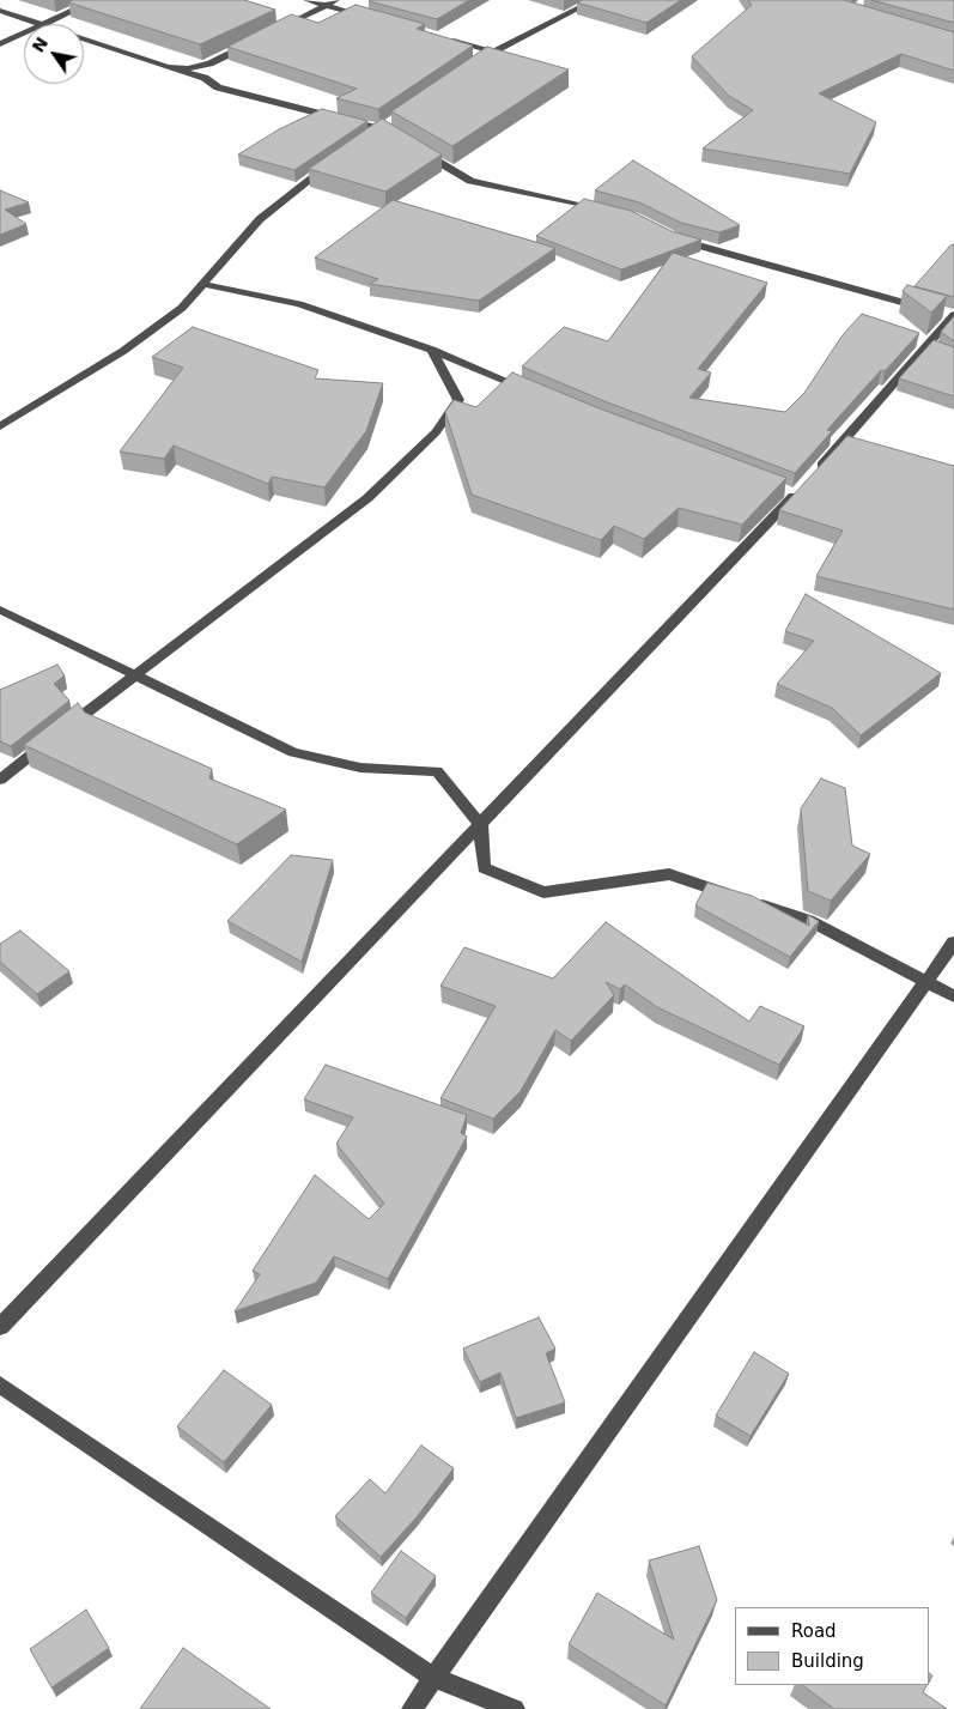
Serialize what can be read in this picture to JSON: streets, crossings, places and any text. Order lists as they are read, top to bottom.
{
  "legend": ["Road", "Building"],
  "north": "top left"
}
